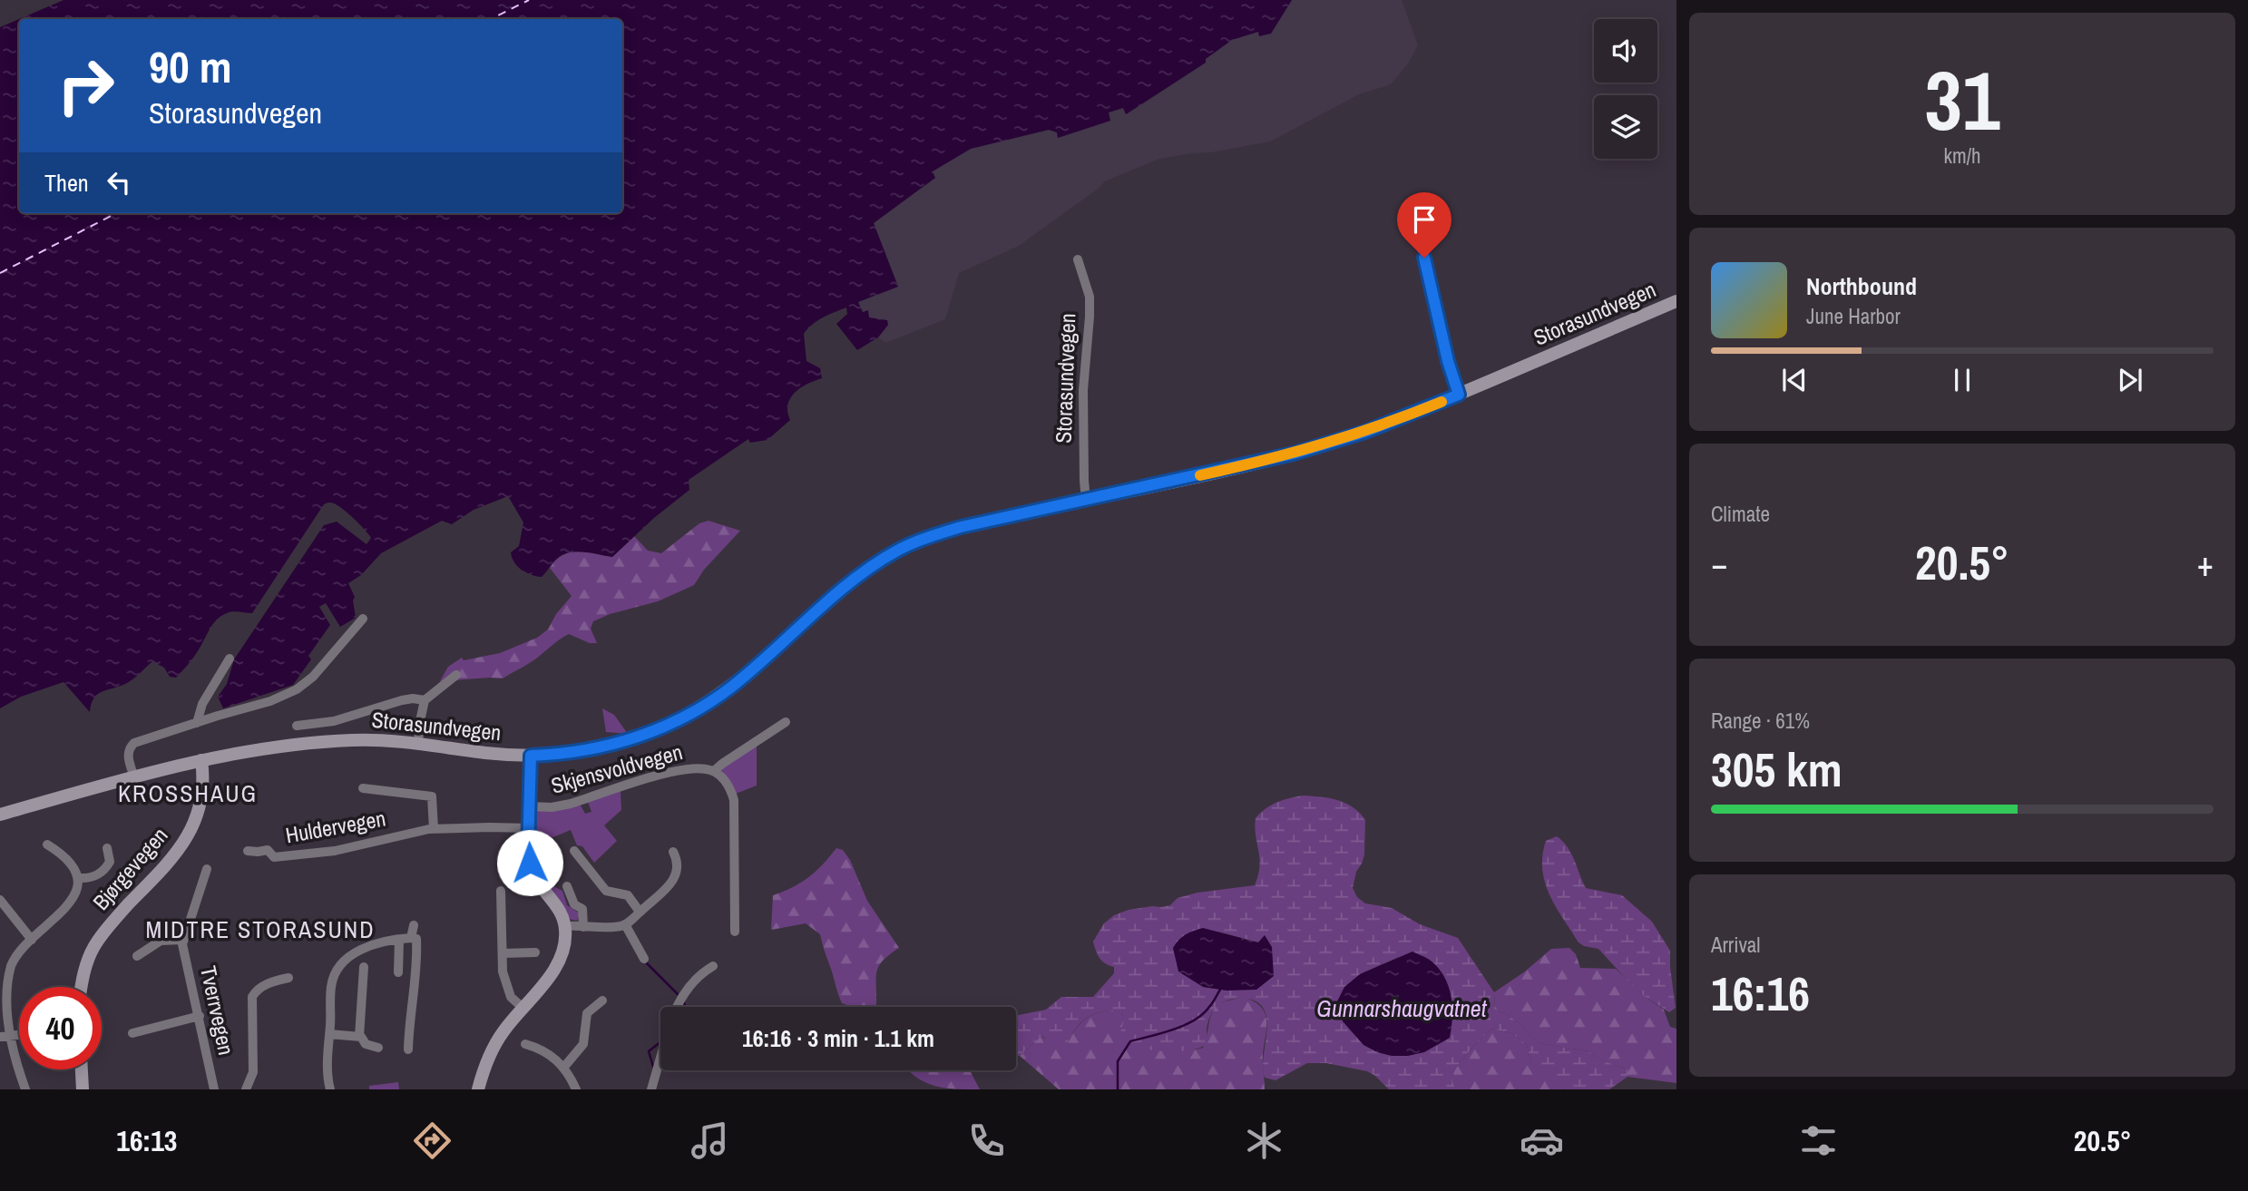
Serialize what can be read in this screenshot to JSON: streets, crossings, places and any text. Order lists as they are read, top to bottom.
{
  "streets": {
    "main road": ["Storasundvegen", "Bjørgevegen"],
    "street": ["Skjensvoldvegen", "Huldervegen", "Tverrvegen"]
  },
  "crossings": [
    ["Storasundvegen", "Bjørgevegen"]
  ],
  "districts": ["KROSSHAUG", "MIDTRE STORASUND"],
  "water": ["Gunnarshaugvatnet"],
  "page": {
    "tile": [
      ["31", "km/h"],
      "Climate",
      ["Range · 61%", "305 km"],
      ["Arrival", "16:16"]
    ],
    "turn": ["90 m", "Storasundvegen"],
    "then": "Then",
    "song": ["Northbound", "June Harbor"],
    "heat": ["−", "20.5°", "+"],
    "limit": "40",
    "trip": "16:16 · 3 min · 1.1 km",
    "tabs": ["16:13", "20.5°"]
  }
}
